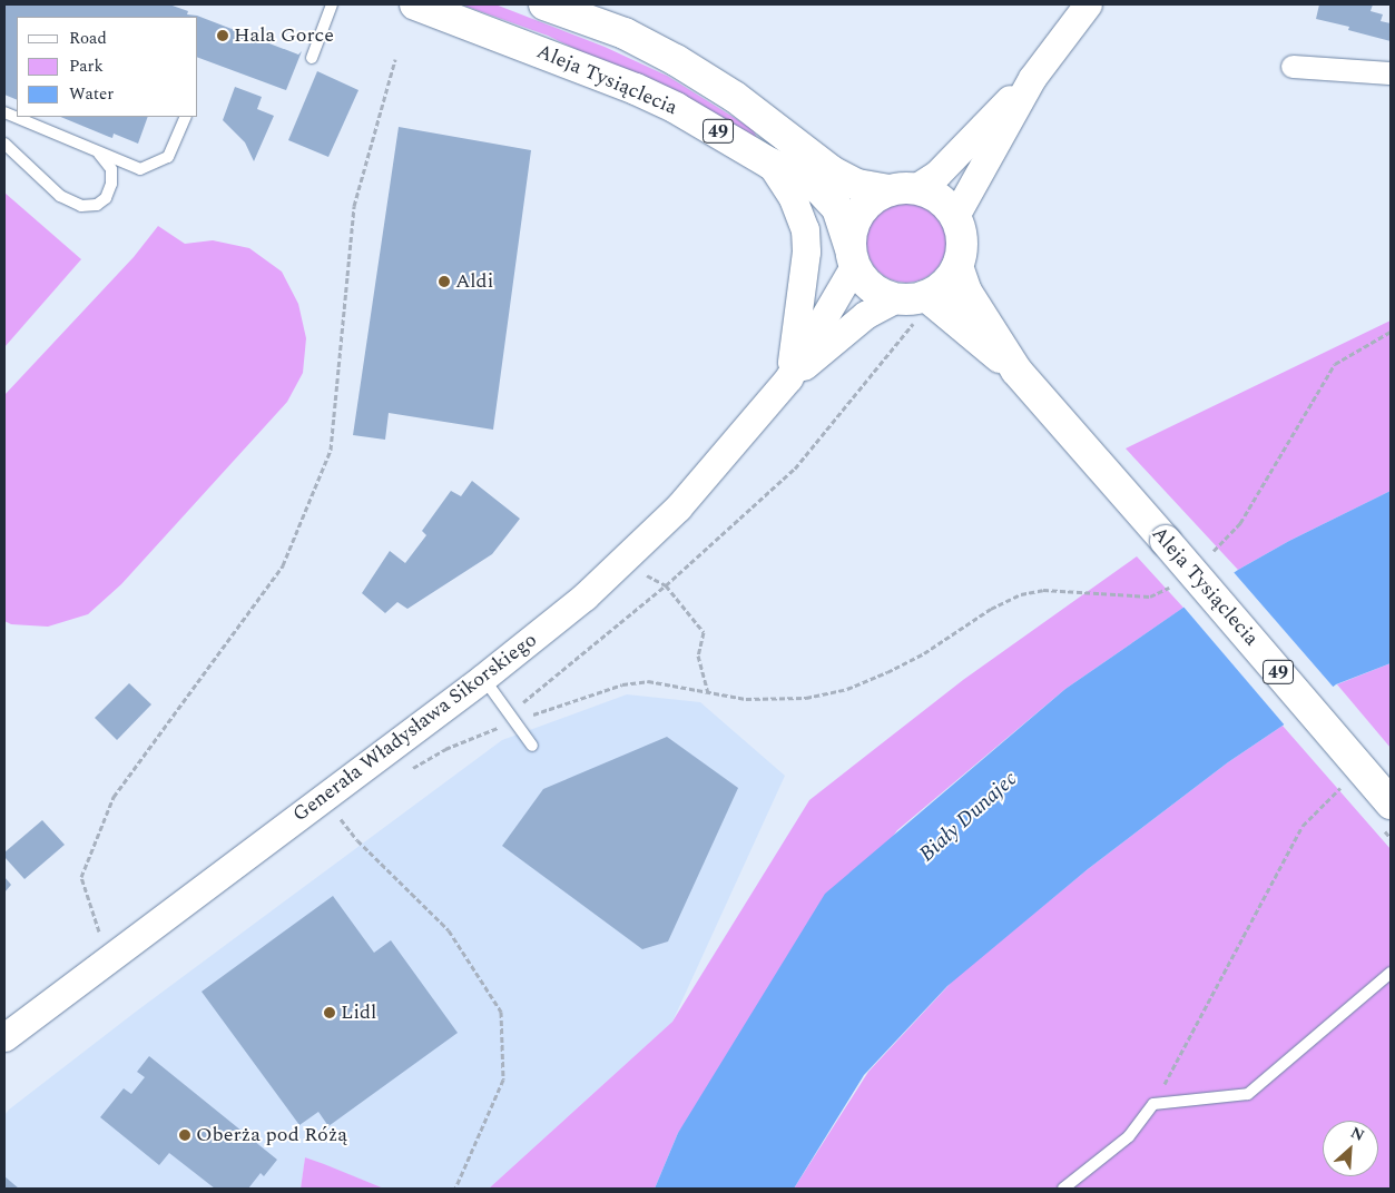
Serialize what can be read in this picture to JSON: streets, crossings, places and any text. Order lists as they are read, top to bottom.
{
  "streets": {
    "main road": ["Aleja Tysiąclecia", "49"],
    "street": ["Generała Władysława Sikorskiego"]
  },
  "crossings": [
    ["Aleja Tysiąclecia", "49"],
    ["Aleja Tysiąclecia", "Generała Władysława Sikorskiego"],
    ["49", "Generała Władysława Sikorskiego"]
  ],
  "water": ["Biały Dunajec"],
  "places": [
    "Hala Gorce",
    "Aldi",
    "Lidl",
    "Oberża pod Różą"
  ],
  "legend": ["Road", "Park", "Water"],
  "north": "top right"
}
